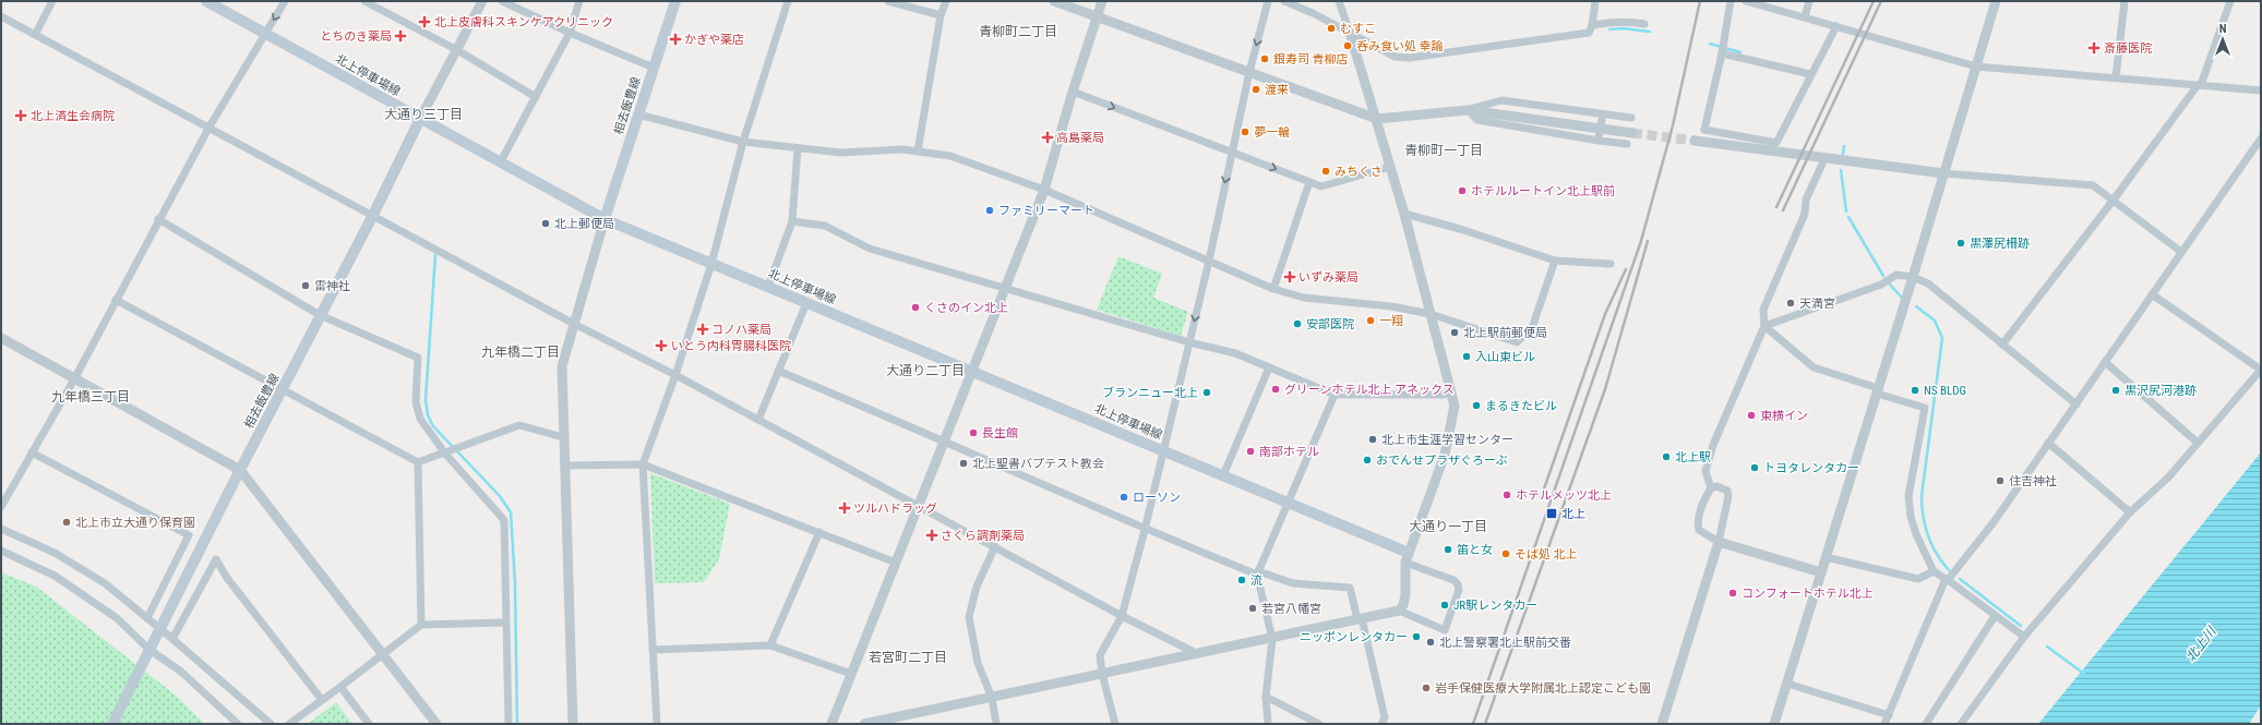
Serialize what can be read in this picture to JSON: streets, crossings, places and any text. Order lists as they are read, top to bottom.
{
  "streets": {
    "main road": ["北上停車場線", "相去飯豊線"]
  },
  "crossings": [
    ["北上停車場線", "相去飯豊線"]
  ],
  "districts": [
    "青柳町二丁目",
    "大通り三丁目",
    "青柳町一丁目",
    "九年橋二丁目",
    "大通り二丁目",
    "九年橋三丁目",
    "大通り一丁目",
    "若宮町二丁目"
  ],
  "water": ["北上川"],
  "places": {
    "health": [
      "北上皮膚科スキンケアクリニック",
      "とちのき薬局",
      "かぎや薬店",
      "斎藤医院",
      "北上済生会病院",
      "高島薬局",
      "いずみ薬局",
      "コノハ薬局",
      "いとう内科胃腸科医院",
      "ツルハドラッグ",
      "さくら調剤薬局"
    ],
    "other": [
      "むすこ",
      "呑み食い処 幸論",
      "銀寿司 青柳店",
      "渡来",
      "夢一輪",
      "みちくさ",
      "ホテルルートイン北上駅前",
      "ファミリーマート",
      "北上郵便局",
      "黒澤尻柵跡",
      "雷神社",
      "天満宮",
      "くさのイン北上",
      "一翔",
      "安部医院",
      "北上駅前郵便局",
      "入山東ビル",
      "グリーンホテル北上 アネックス",
      "NS BLDG",
      "黒沢尻河港跡",
      "ブランニュー北上",
      "まるきたビル",
      "東横イン",
      "長生館",
      "北上市生涯学習センター",
      "南部ホテル",
      "北上駅",
      "おでんせプラザぐろーぶ",
      "北上聖書バプテスト教会",
      "トヨタレンタカー",
      "住吉神社",
      "ホテルメッツ北上",
      "ローソン",
      "北上市立大通り保育園",
      "笛と女",
      "そば処 北上",
      "流",
      "コンフォートホテル北上",
      "JR駅レンタカー",
      "若宮八幡宮",
      "ニッポンレンタカー",
      "北上警察署北上駅前交番",
      "岩手保健医療大学附属北上認定こども園"
    ],
    "transit": ["北上"]
  },
  "north": "top"
}
